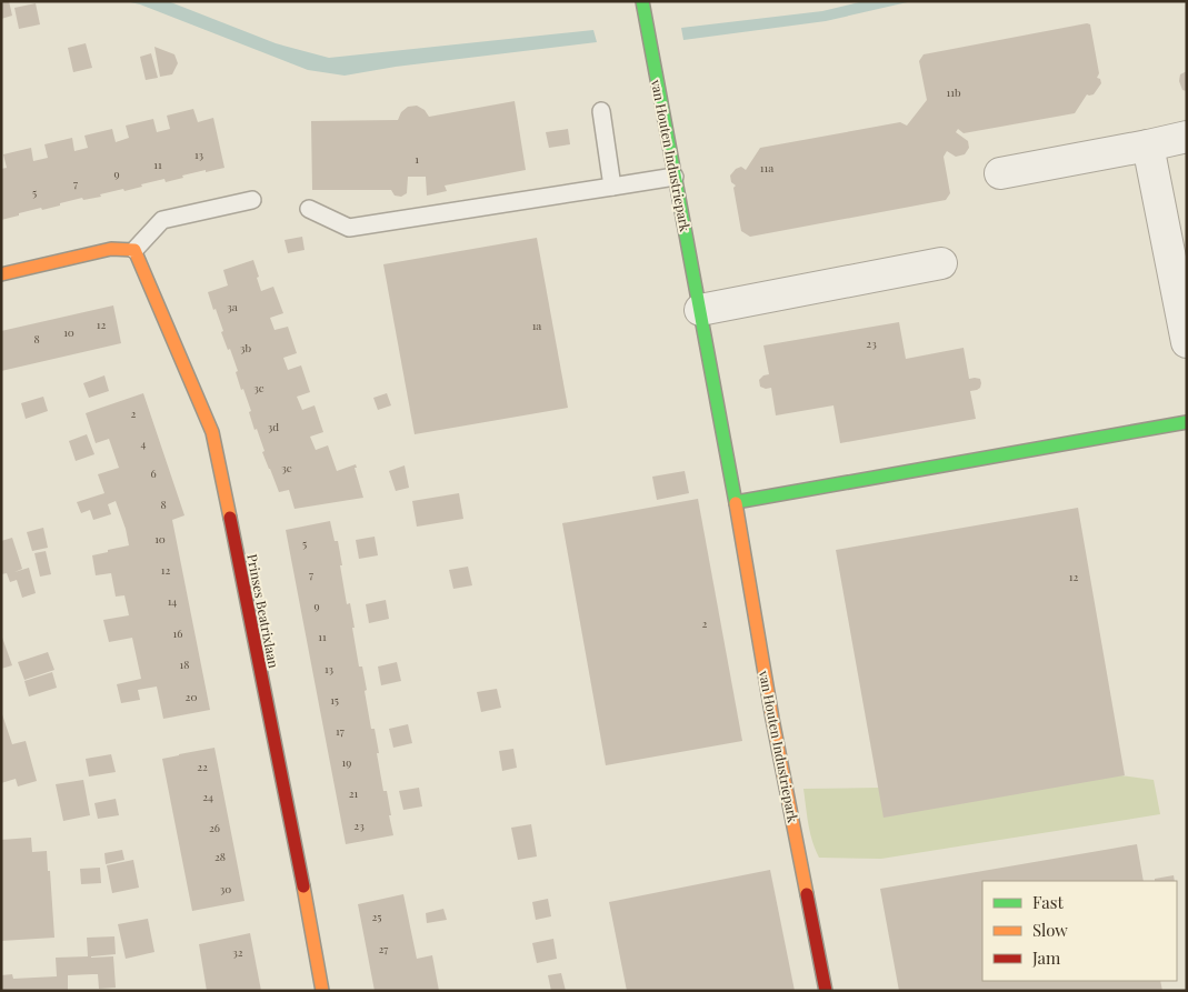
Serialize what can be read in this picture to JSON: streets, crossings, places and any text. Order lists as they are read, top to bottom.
{
  "streets": {
    "street": ["van Houten Industriepark", "Prinses Beatrixlaan"]
  },
  "house_numbers": [
    "11b",
    "13",
    "1",
    "11",
    "11a",
    "9",
    "7",
    "5",
    "3a",
    "12",
    "1a",
    "10",
    "8",
    "23",
    "3b",
    "3c",
    "2",
    "3d",
    "4",
    "3e",
    "6",
    "8",
    "10",
    "5",
    "12",
    "7",
    "12",
    "14",
    "9",
    "2",
    "16",
    "11",
    "18",
    "13",
    "20",
    "15",
    "17",
    "19",
    "22",
    "21",
    "24",
    "23",
    "26",
    "28",
    "30",
    "25",
    "27",
    "32"
  ],
  "legend": ["Fast", "Slow", "Jam"]
}
